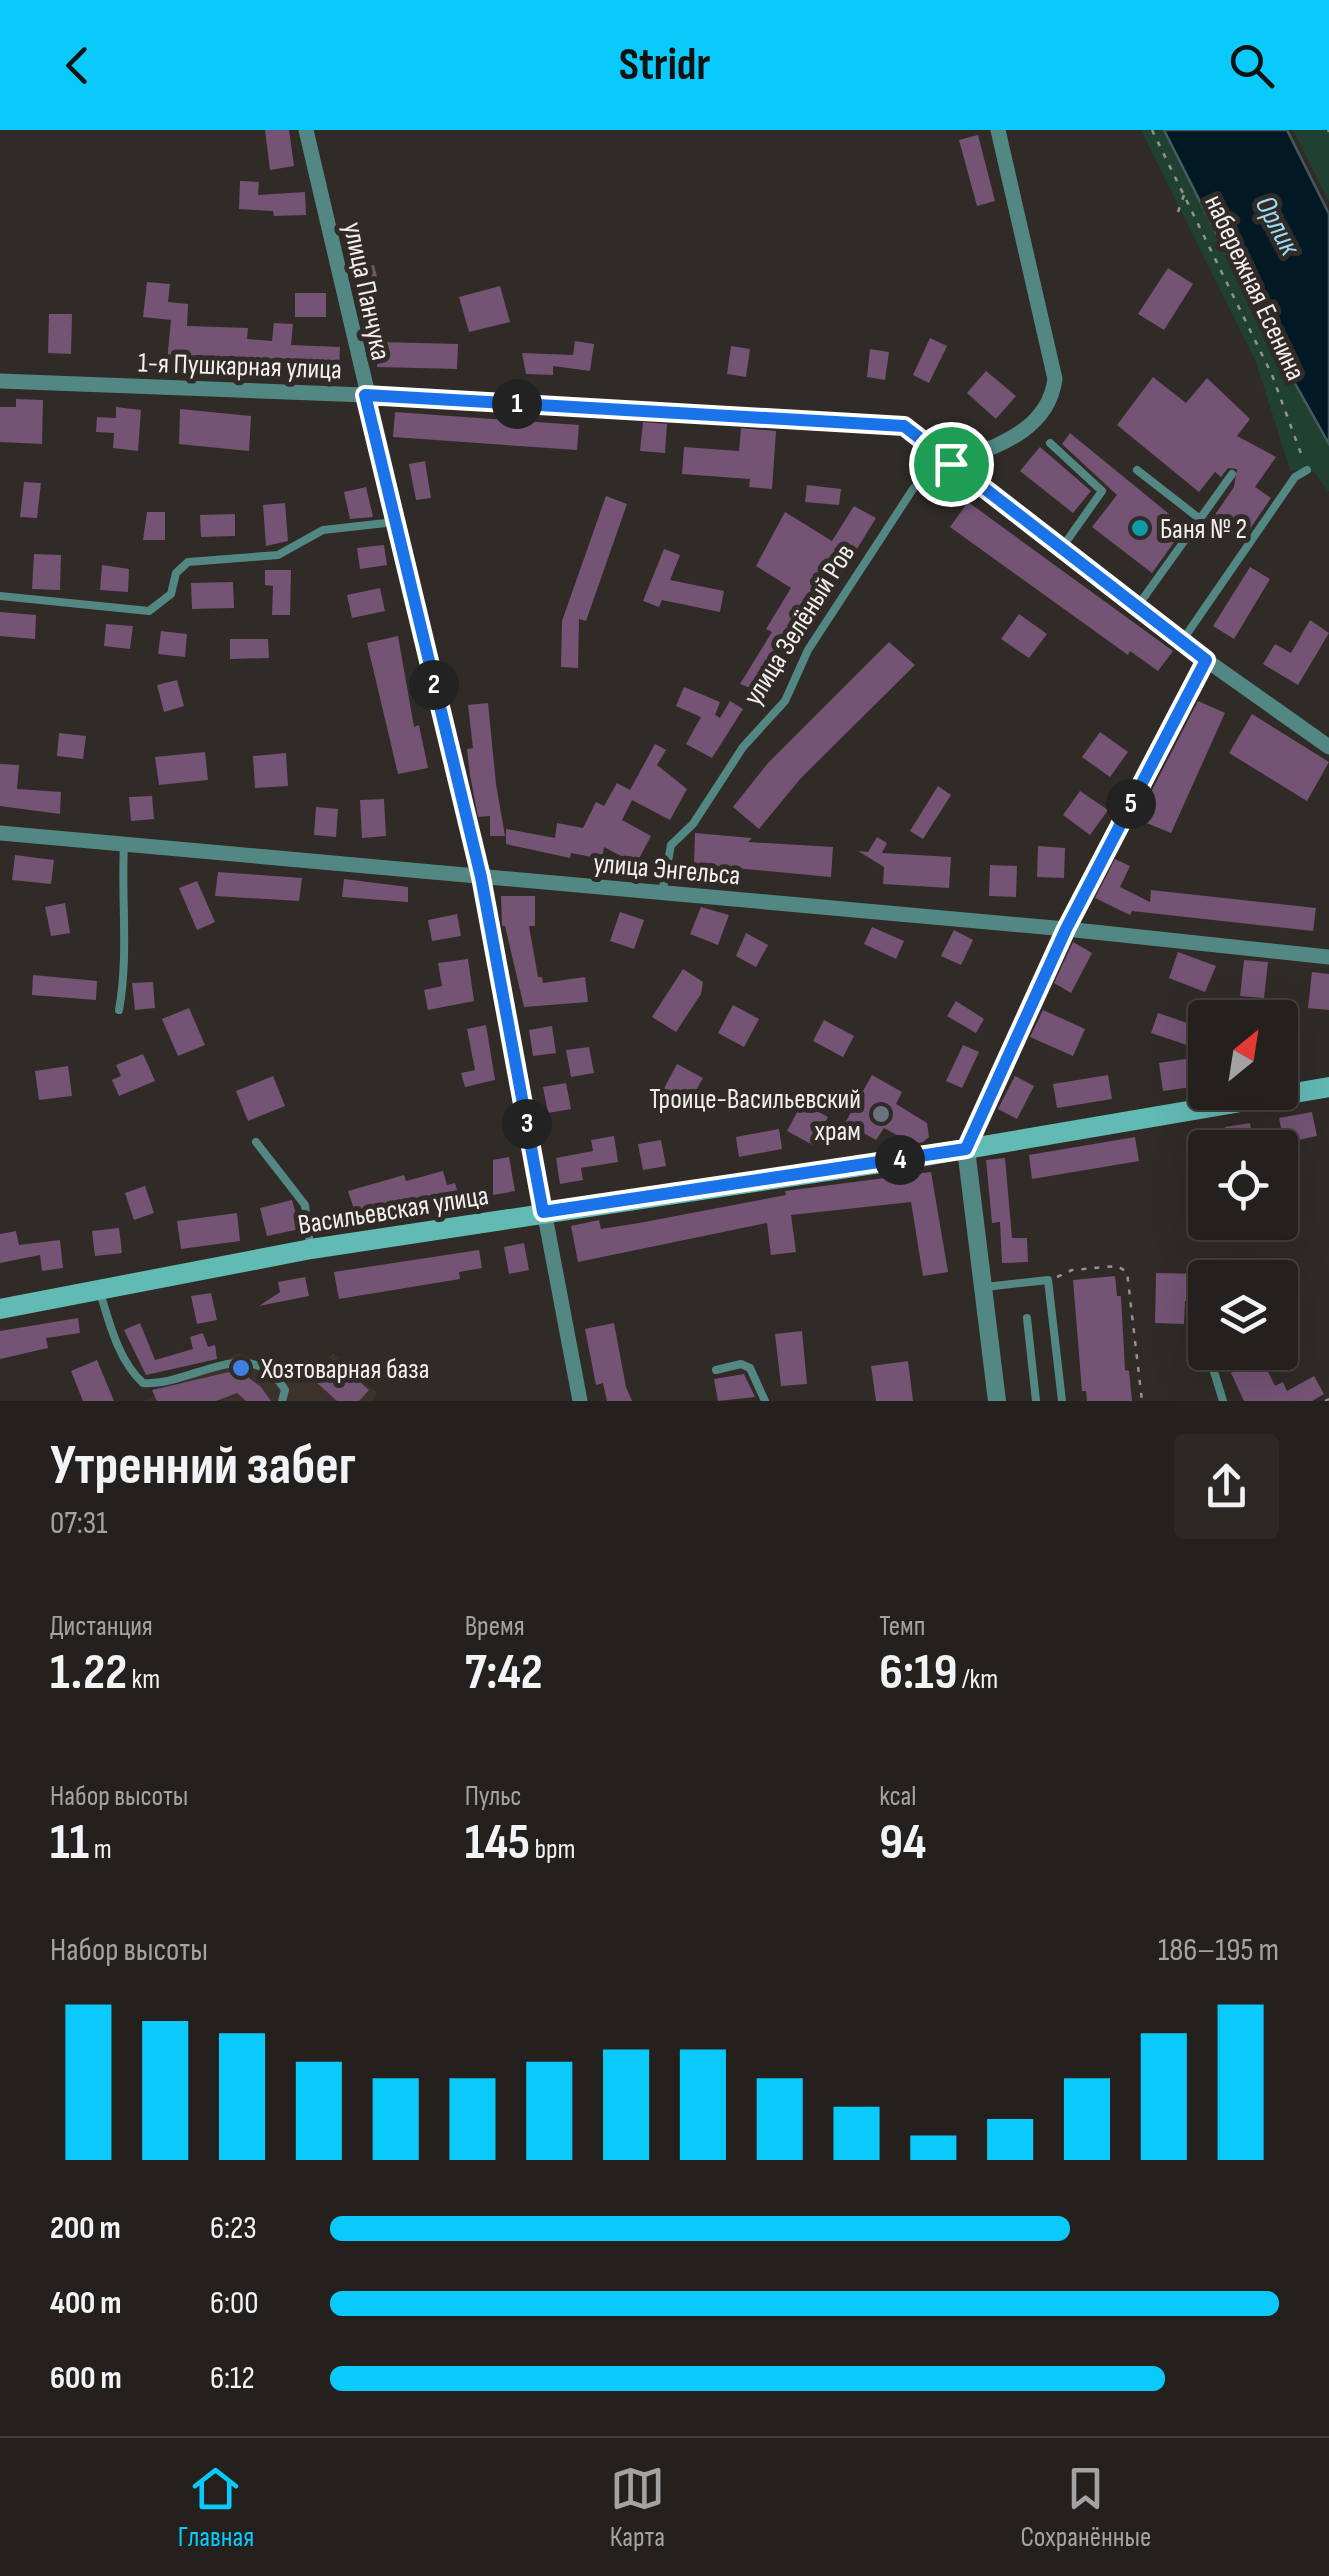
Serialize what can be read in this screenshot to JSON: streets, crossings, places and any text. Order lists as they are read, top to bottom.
{
  "streets": {
    "main road": ["Васильевская улица"],
    "street": [
      "улица Панчука",
      "1-я Пушкарная улица",
      "улица Зелёный Ров",
      "улица Энгельса"
    ],
    "path": ["набережная Есенина"]
  },
  "crossings": [
    ["улица Панчука", "1-я Пушкарная улица"],
    ["улица Панчука", "улица Энгельса"],
    ["улица Панчука", "Васильевская улица"],
    ["1-я Пушкарная улица", "улица Зелёный Ров"],
    ["улица Зелёный Ров", "улица Энгельса"]
  ],
  "water": ["Орлик"],
  "places": ["Баня № 2", "Троице-Васильевский храм", "Хозтоварная база"],
  "north": "top right",
  "page": {
    "header": "Stridr",
    "pins": [
      "1",
      "2",
      "5",
      "3",
      "4"
    ],
    "heading": ["Утренний забег", "07:31"],
    "stats": [
      ["Дистанция", "1.22 km"],
      ["Время", "7:42"],
      ["Темп", "6:19 /km"],
      ["Набор высоты", "11 m"],
      ["Пульс", "145 bpm"],
      ["kcal", "94"]
    ],
    "chart": ["Набор высоты", "186–195 m"],
    "list": [
      {
        "name": "200 m",
        "note": "6:23"
      },
      {
        "name": "400 m",
        "note": "6:00"
      },
      {
        "name": "600 m",
        "note": "6:12"
      }
    ],
    "tabs": ["Главная", "Карта", "Сохранённые"]
  }
}
